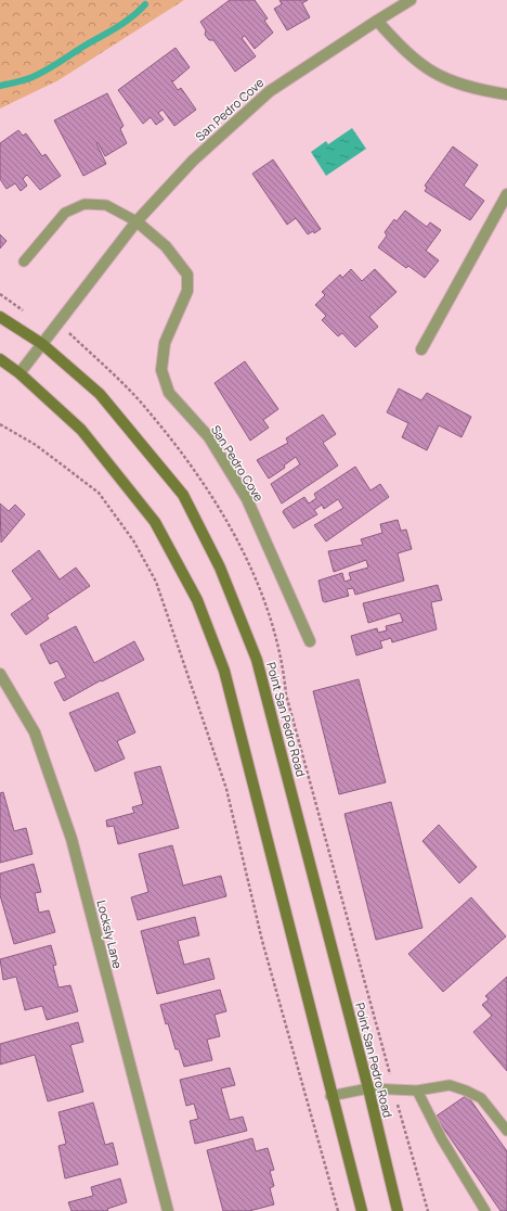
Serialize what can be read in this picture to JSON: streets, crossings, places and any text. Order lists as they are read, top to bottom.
{
  "streets": {
    "main road": ["Point San Pedro Road"],
    "street": ["San Pedro Cove", "Locksly Lane"]
  },
  "crossings": [
    ["San Pedro Cove", "Point San Pedro Road"]
  ]
}
